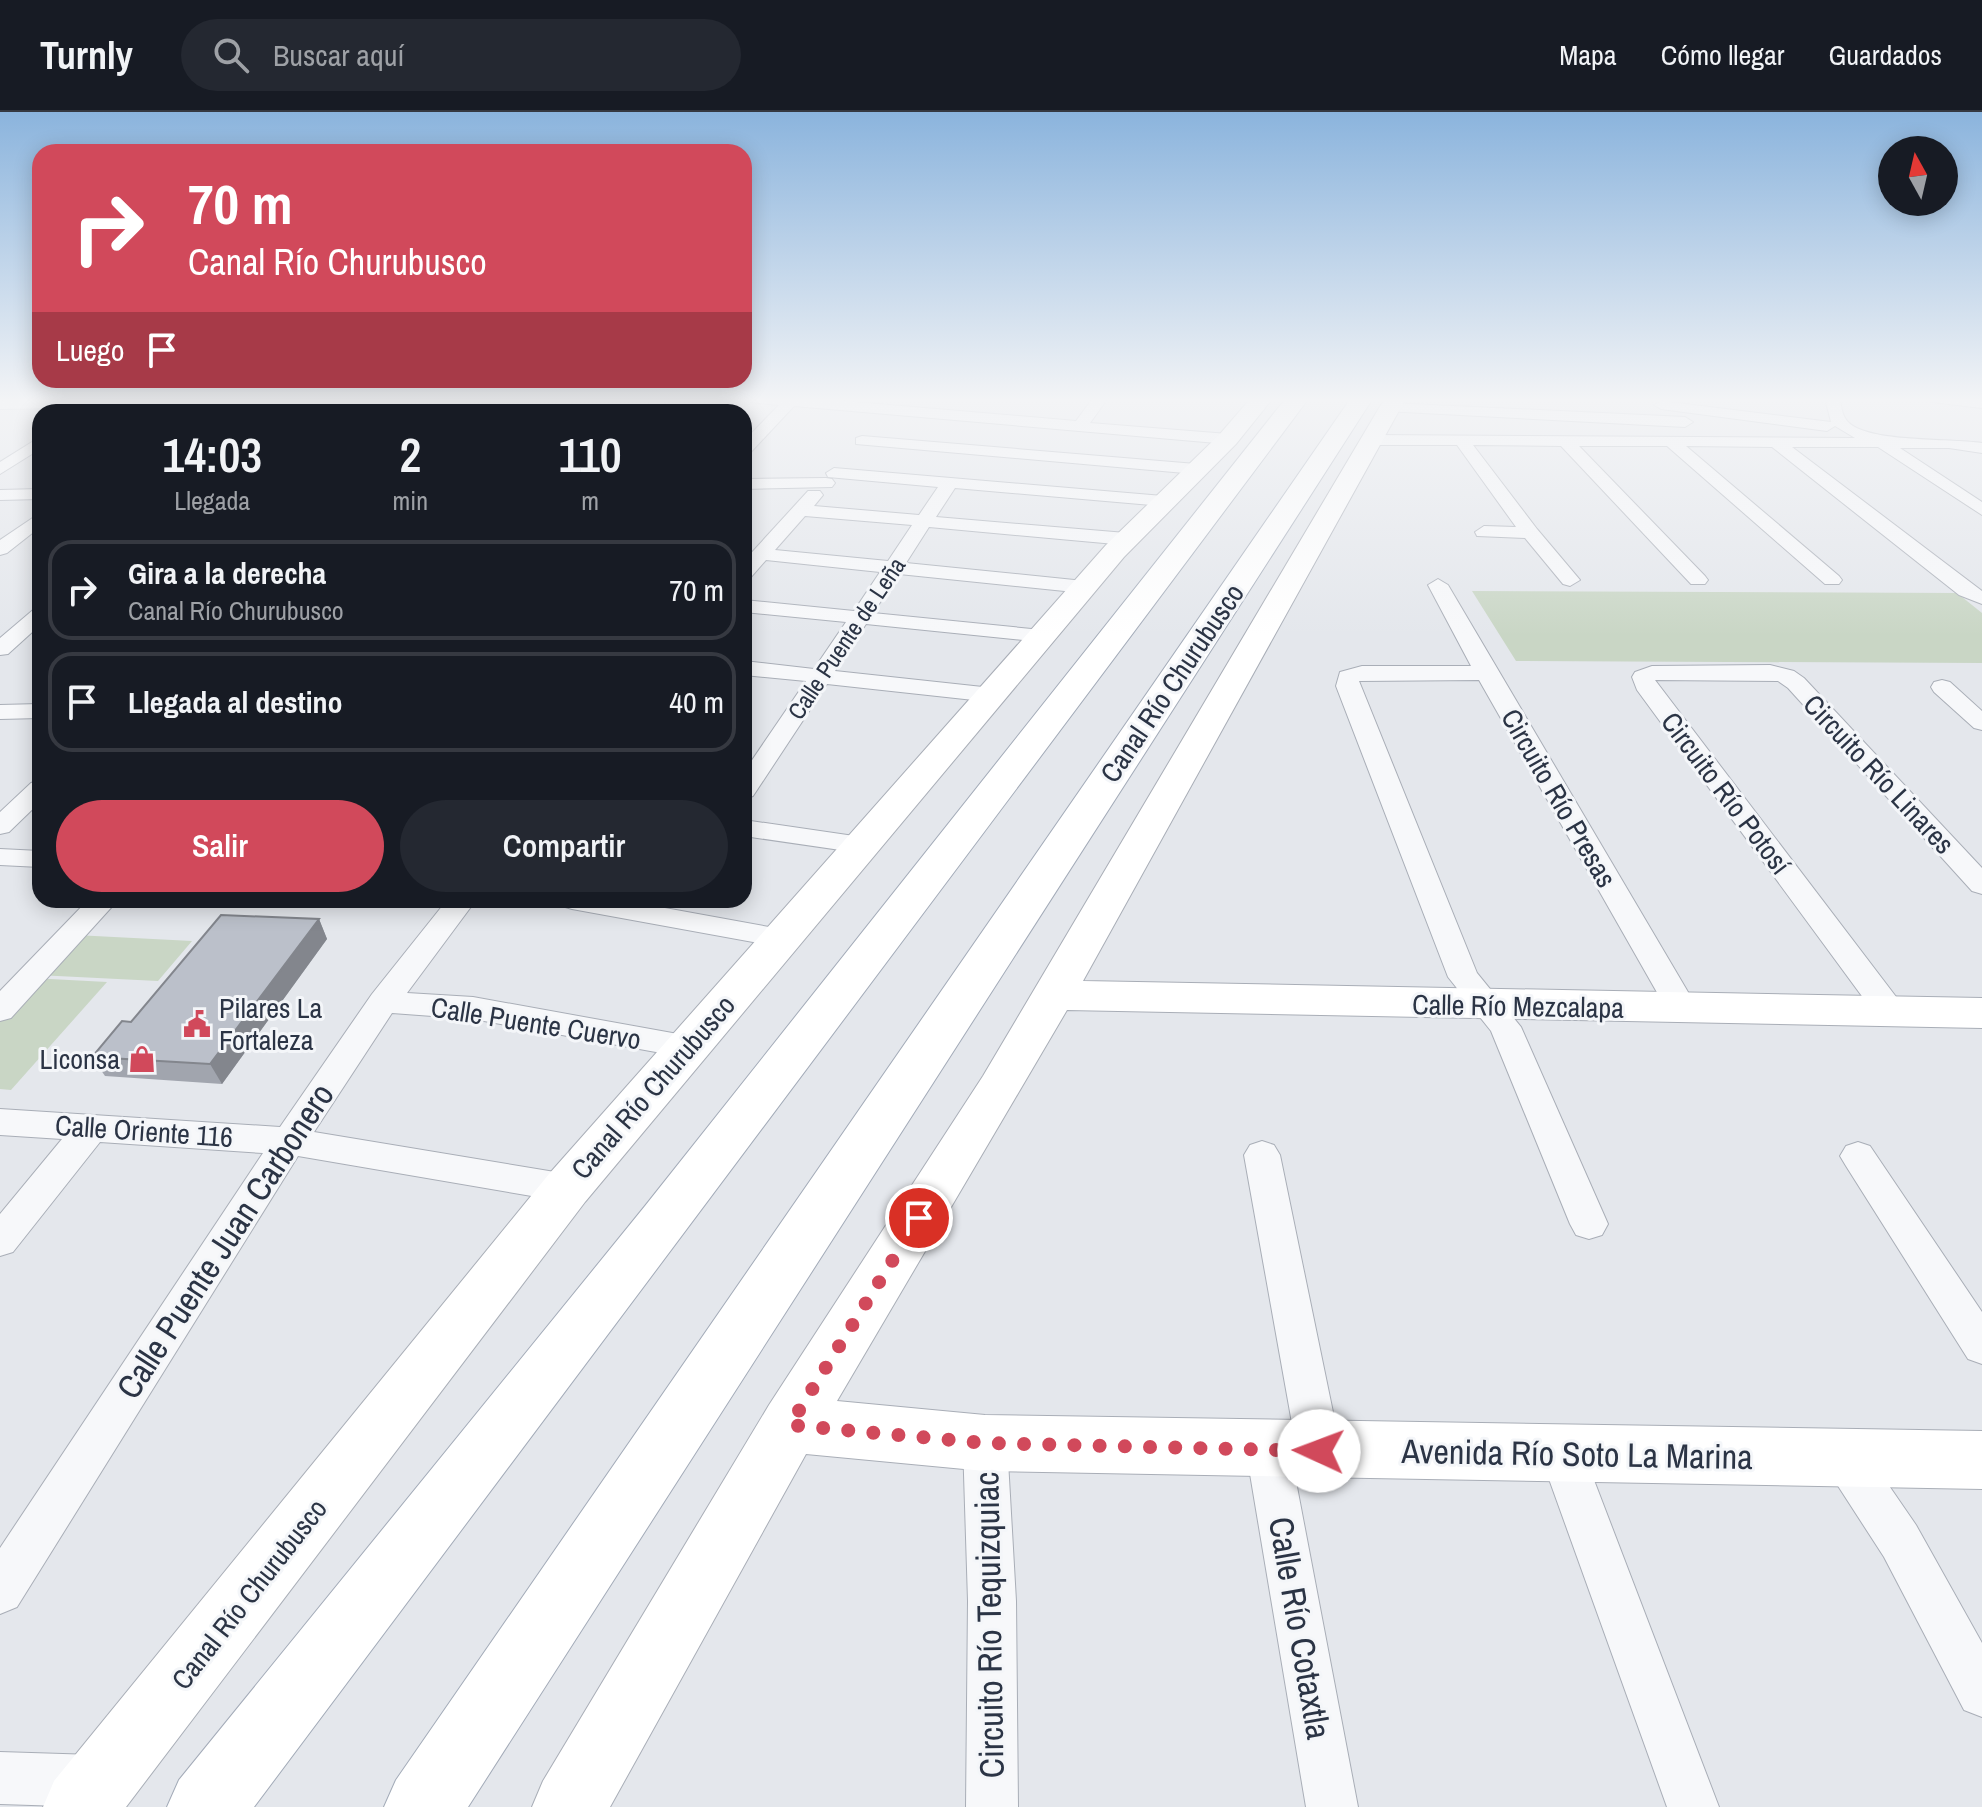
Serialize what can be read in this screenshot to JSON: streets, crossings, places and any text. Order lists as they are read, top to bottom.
{
  "streets": {
    "main road": ["Canal Río Churubusco"],
    "street": [
      "Calle Puente de Leña",
      "Circuito Río Linares",
      "Circuito Río Potosí",
      "Circuito Río Presas",
      "Calle Río Mezcalapa",
      "Calle Puente Cuervo",
      "Calle Oriente 116",
      "Calle Puente Juan Carbonero",
      "Avenida Río Soto La Marina",
      "Circuito Río Tequizquiac",
      "Calle Río Cotaxtla"
    ]
  },
  "crossings": [
    ["Canal Río Churubusco", "Calle Río Mezcalapa"],
    ["Canal Río Churubusco", "Calle Puente Cuervo"],
    ["Canal Río Churubusco", "Calle Oriente 116"],
    ["Canal Río Churubusco", "Avenida Río Soto La Marina"],
    ["Circuito Río Linares", "Circuito Río Potosí"],
    ["Circuito Río Potosí", "Calle Río Mezcalapa"],
    ["Circuito Río Presas", "Calle Río Mezcalapa"],
    ["Calle Puente Cuervo", "Calle Puente Juan Carbonero"],
    ["Calle Oriente 116", "Calle Puente Juan Carbonero"],
    ["Avenida Río Soto La Marina", "Circuito Río Tequizquiac"],
    ["Avenida Río Soto La Marina", "Calle Río Cotaxtla"]
  ],
  "places": {
    "public building": ["Pilares La Fortaleza"],
    "shop": ["Liconsa"]
  },
  "north": "top",
  "page": {
    "header": "Turnly",
    "search": "Buscar aquí",
    "nav": ["Mapa", "Cómo llegar", "Guardados"],
    "turn": ["70 m", "Canal Río Churubusco"],
    "then": "Luego",
    "eta": [
      "14:03",
      "Llegada",
      "2",
      "min",
      "110",
      "m"
    ],
    "list": [
      {
        "name": "Gira a la derecha",
        "note": "Canal Río Churubusco",
        "value": "70 m"
      },
      {
        "name": "Llegada al destino",
        "value": "40 m"
      }
    ],
    "buttons": ["Salir", "Compartir"]
  }
}
